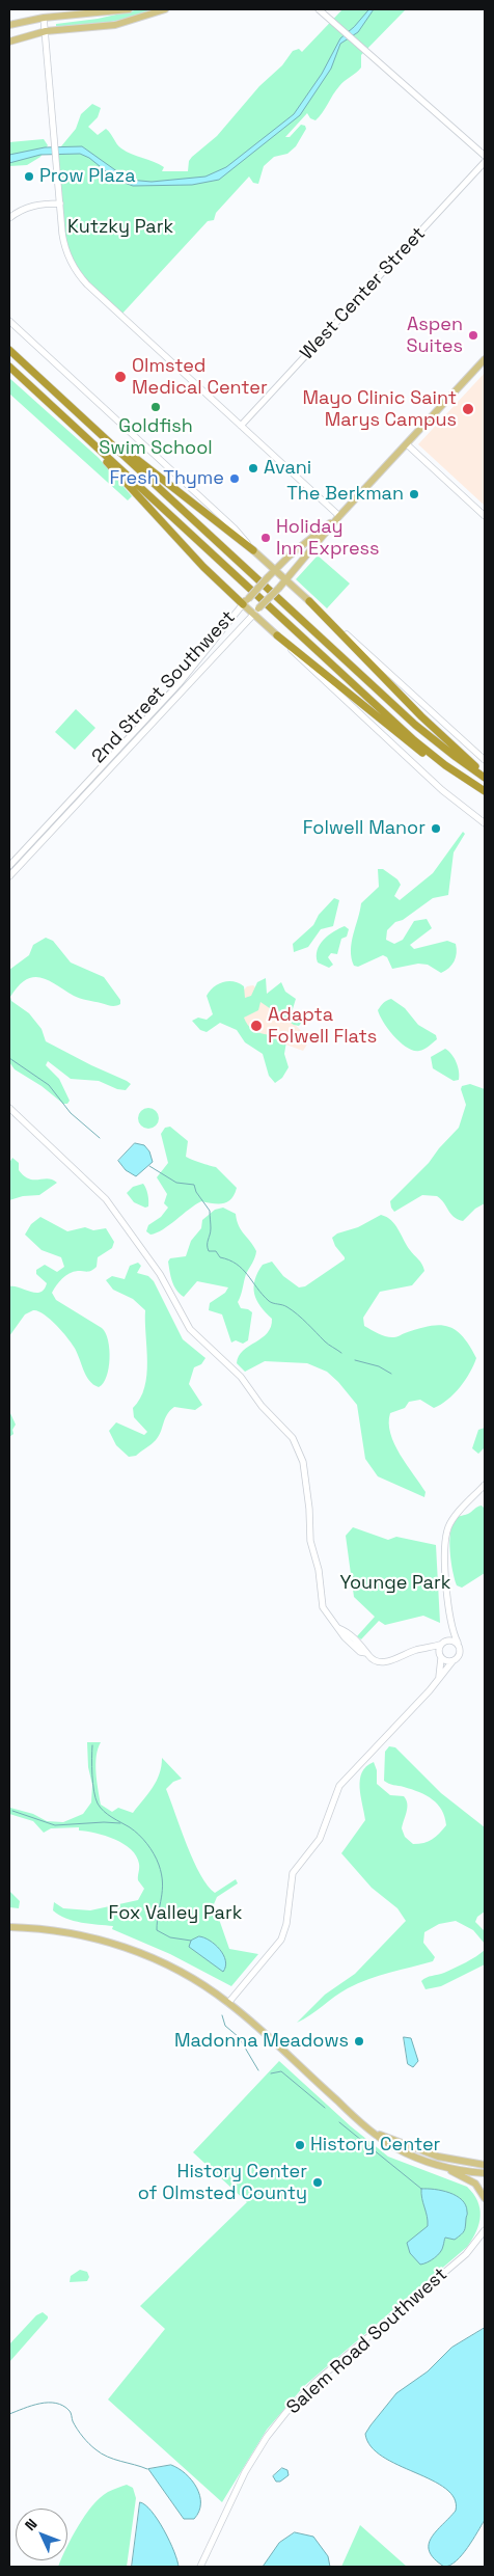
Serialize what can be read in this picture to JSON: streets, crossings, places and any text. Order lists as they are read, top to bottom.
{
  "streets": {
    "main road": ["2nd Street Southwest"],
    "street": ["West Center Street", "Salem Road Southwest"]
  },
  "parks": ["Kutzky Park", "Younge Park", "Fox Valley Park"],
  "places": [
    "Prow Plaza",
    "Aspen Suites",
    "Olmsted Medical Center",
    "Goldfish Swim School",
    "Mayo Clinic Saint Marys Campus",
    "Avani",
    "Fresh Thyme",
    "The Berkman",
    "Holiday Inn Express",
    "Folwell Manor",
    "Adapta Folwell Flats",
    "Madonna Meadows",
    "History Center",
    "History Center of Olmsted County"
  ],
  "north": "top left"
}
